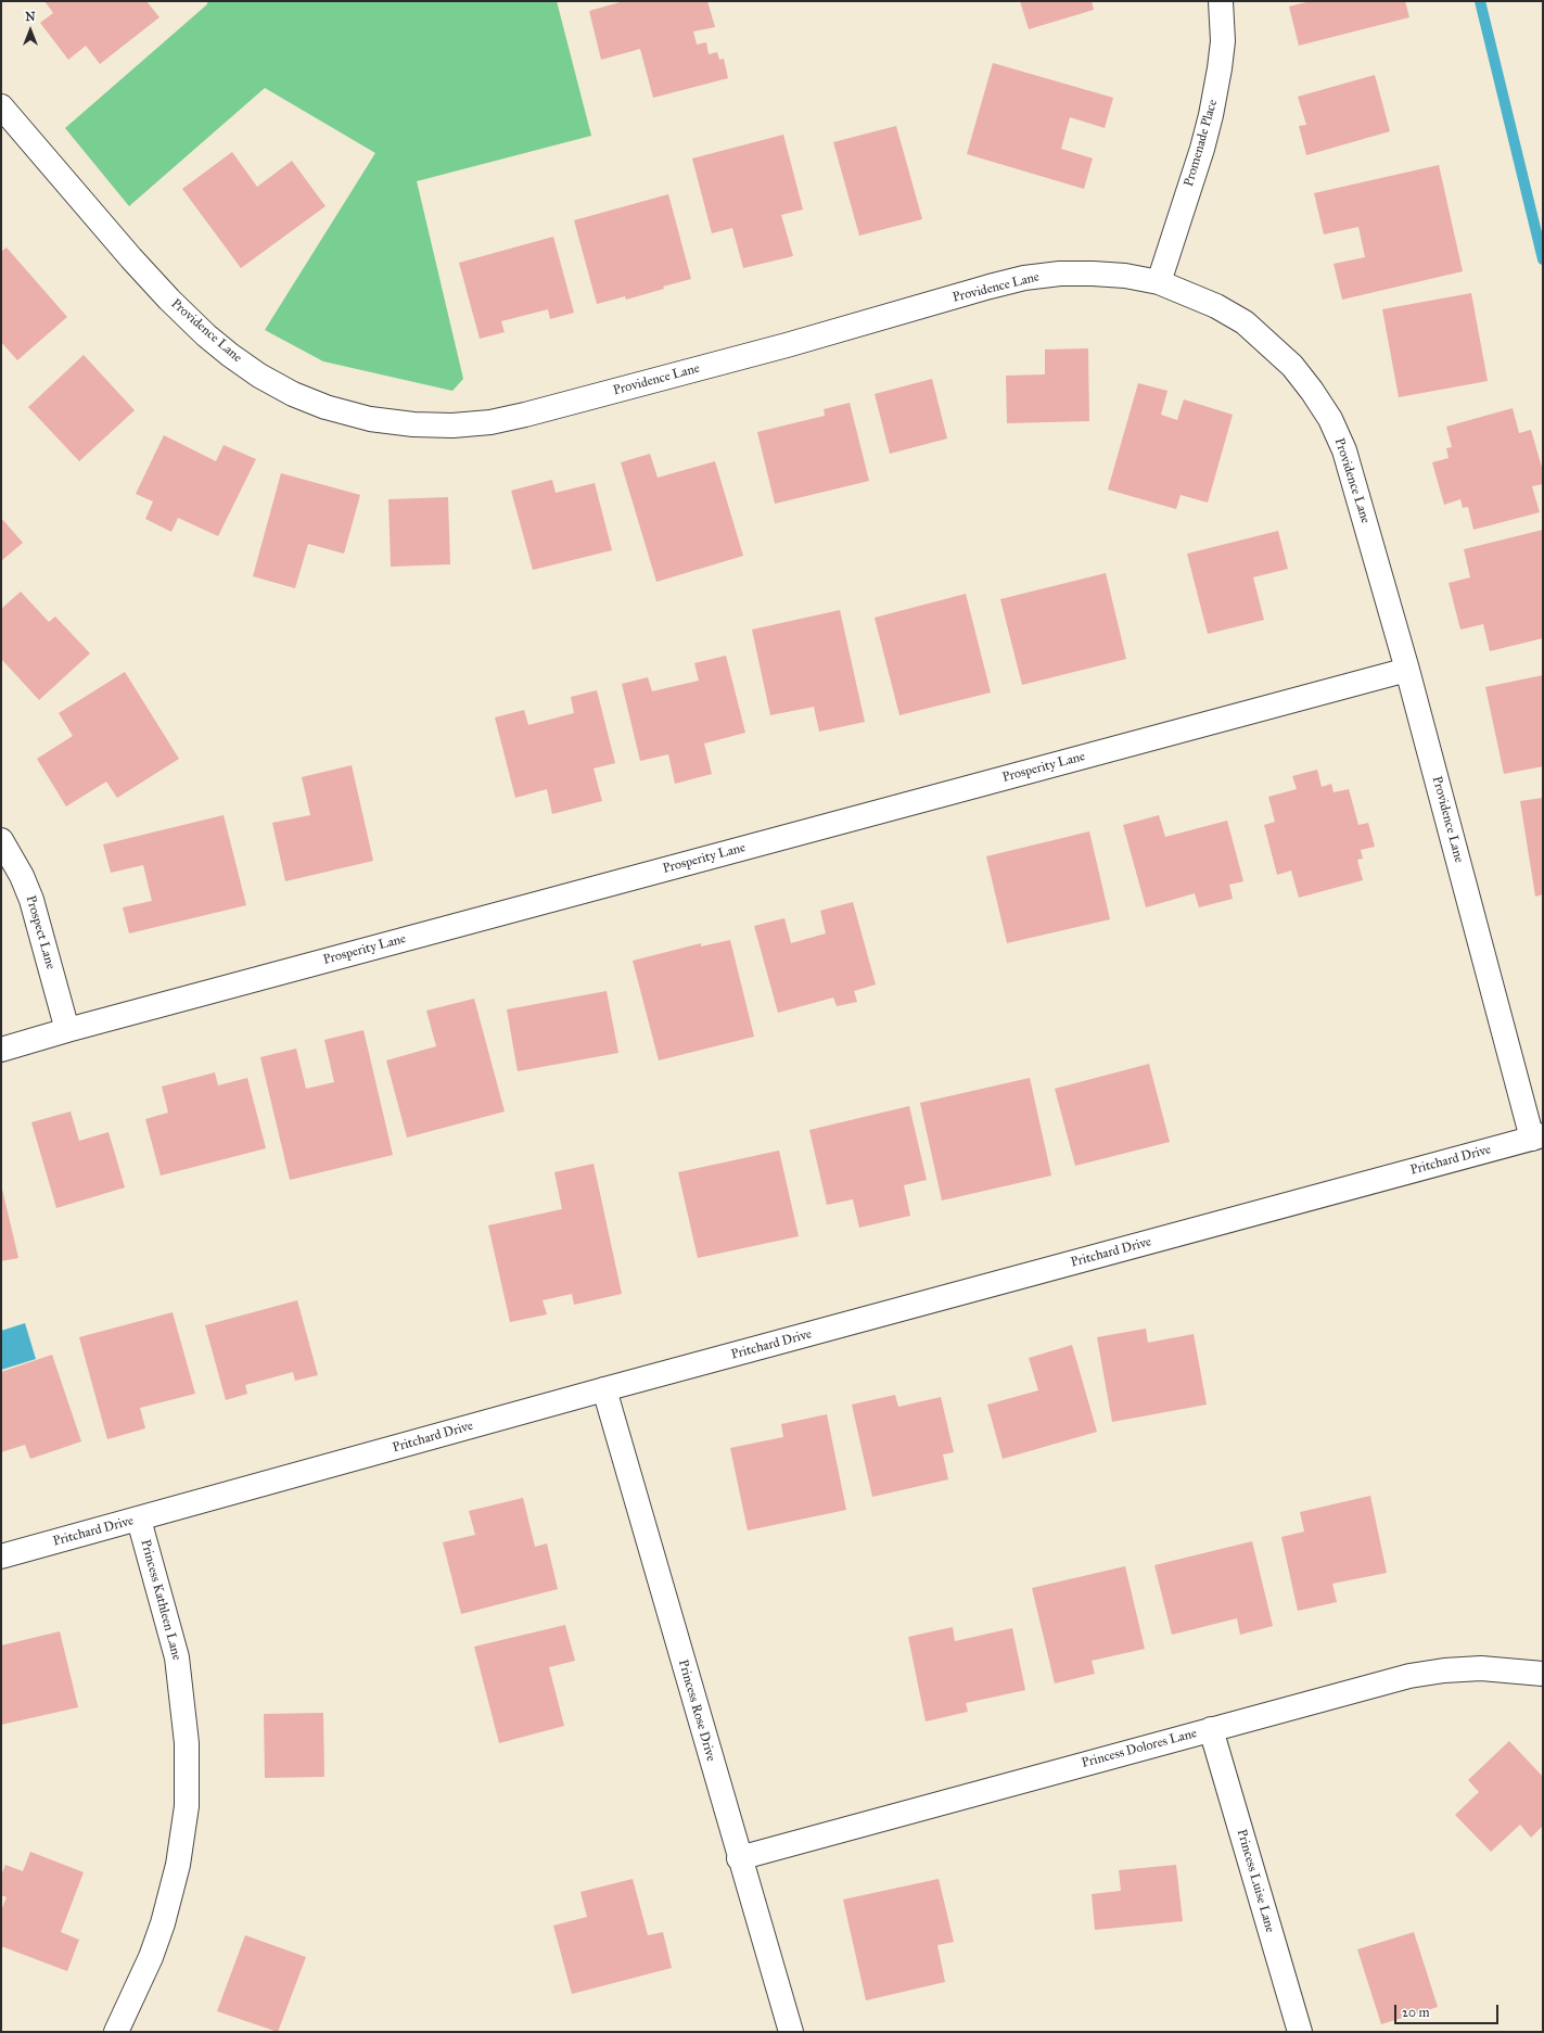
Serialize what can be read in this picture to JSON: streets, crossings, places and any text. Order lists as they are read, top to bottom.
{
  "streets": {
    "street": [
      "Promenade Place",
      "Providence Lane",
      "Prosperity Lane",
      "Prospect Lane",
      "Pritchard Drive",
      "Princess Kathleen Lane",
      "Princess Rose Drive",
      "Princess Dolores Lane",
      "Princess Luise Lane"
    ]
  },
  "crossings": [
    ["Promenade Place", "Providence Lane"],
    ["Providence Lane", "Prosperity Lane"],
    ["Providence Lane", "Pritchard Drive"],
    ["Prosperity Lane", "Prospect Lane"],
    ["Pritchard Drive", "Princess Kathleen Lane"],
    ["Pritchard Drive", "Princess Rose Drive"],
    ["Princess Rose Drive", "Princess Dolores Lane"],
    ["Princess Dolores Lane", "Princess Luise Lane"]
  ],
  "scale_bar": "20 m",
  "north": "top"
}
